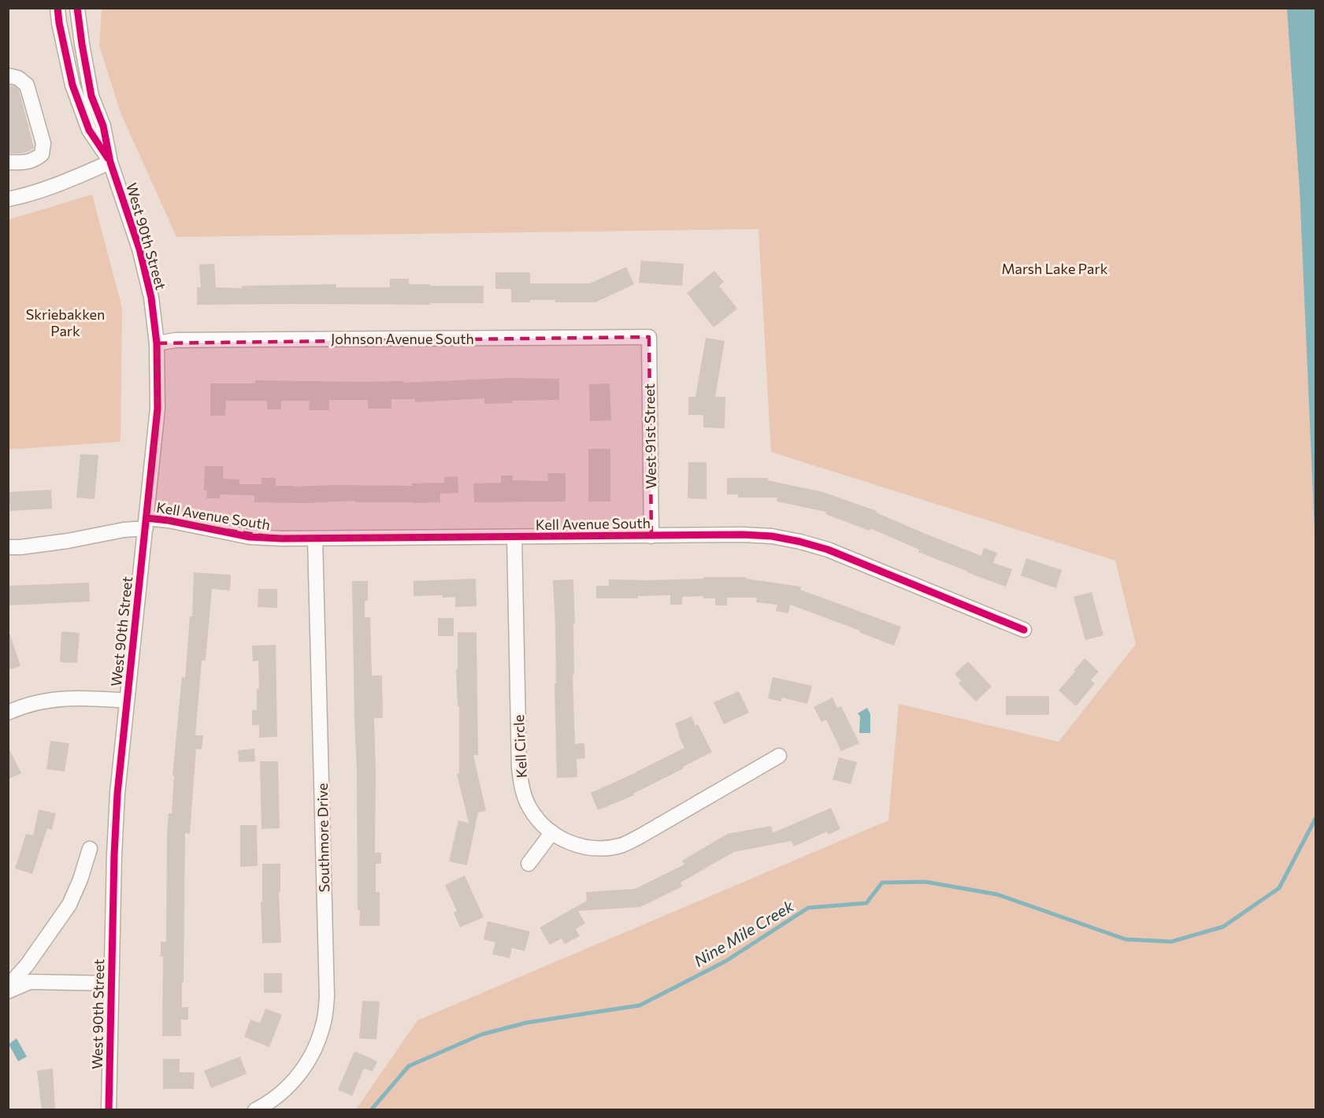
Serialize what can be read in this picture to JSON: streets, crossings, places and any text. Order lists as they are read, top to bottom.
{
  "streets": {
    "street": [
      "West 90th Street",
      "Johnson Avenue South",
      "West 91st Street",
      "Kell Avenue South",
      "Kell Circle",
      "Southmore Drive"
    ]
  },
  "crossings": [
    ["West 90th Street", "Johnson Avenue South"],
    ["West 90th Street", "Kell Avenue South"],
    ["Johnson Avenue South", "West 91st Street"],
    ["West 91st Street", "Kell Avenue South"],
    ["Kell Avenue South", "Kell Circle"],
    ["Kell Avenue South", "Southmore Drive"]
  ],
  "water": ["Nine Mile Creek"],
  "parks": ["Marsh Lake Park", "Skriebakken Park"]
}
